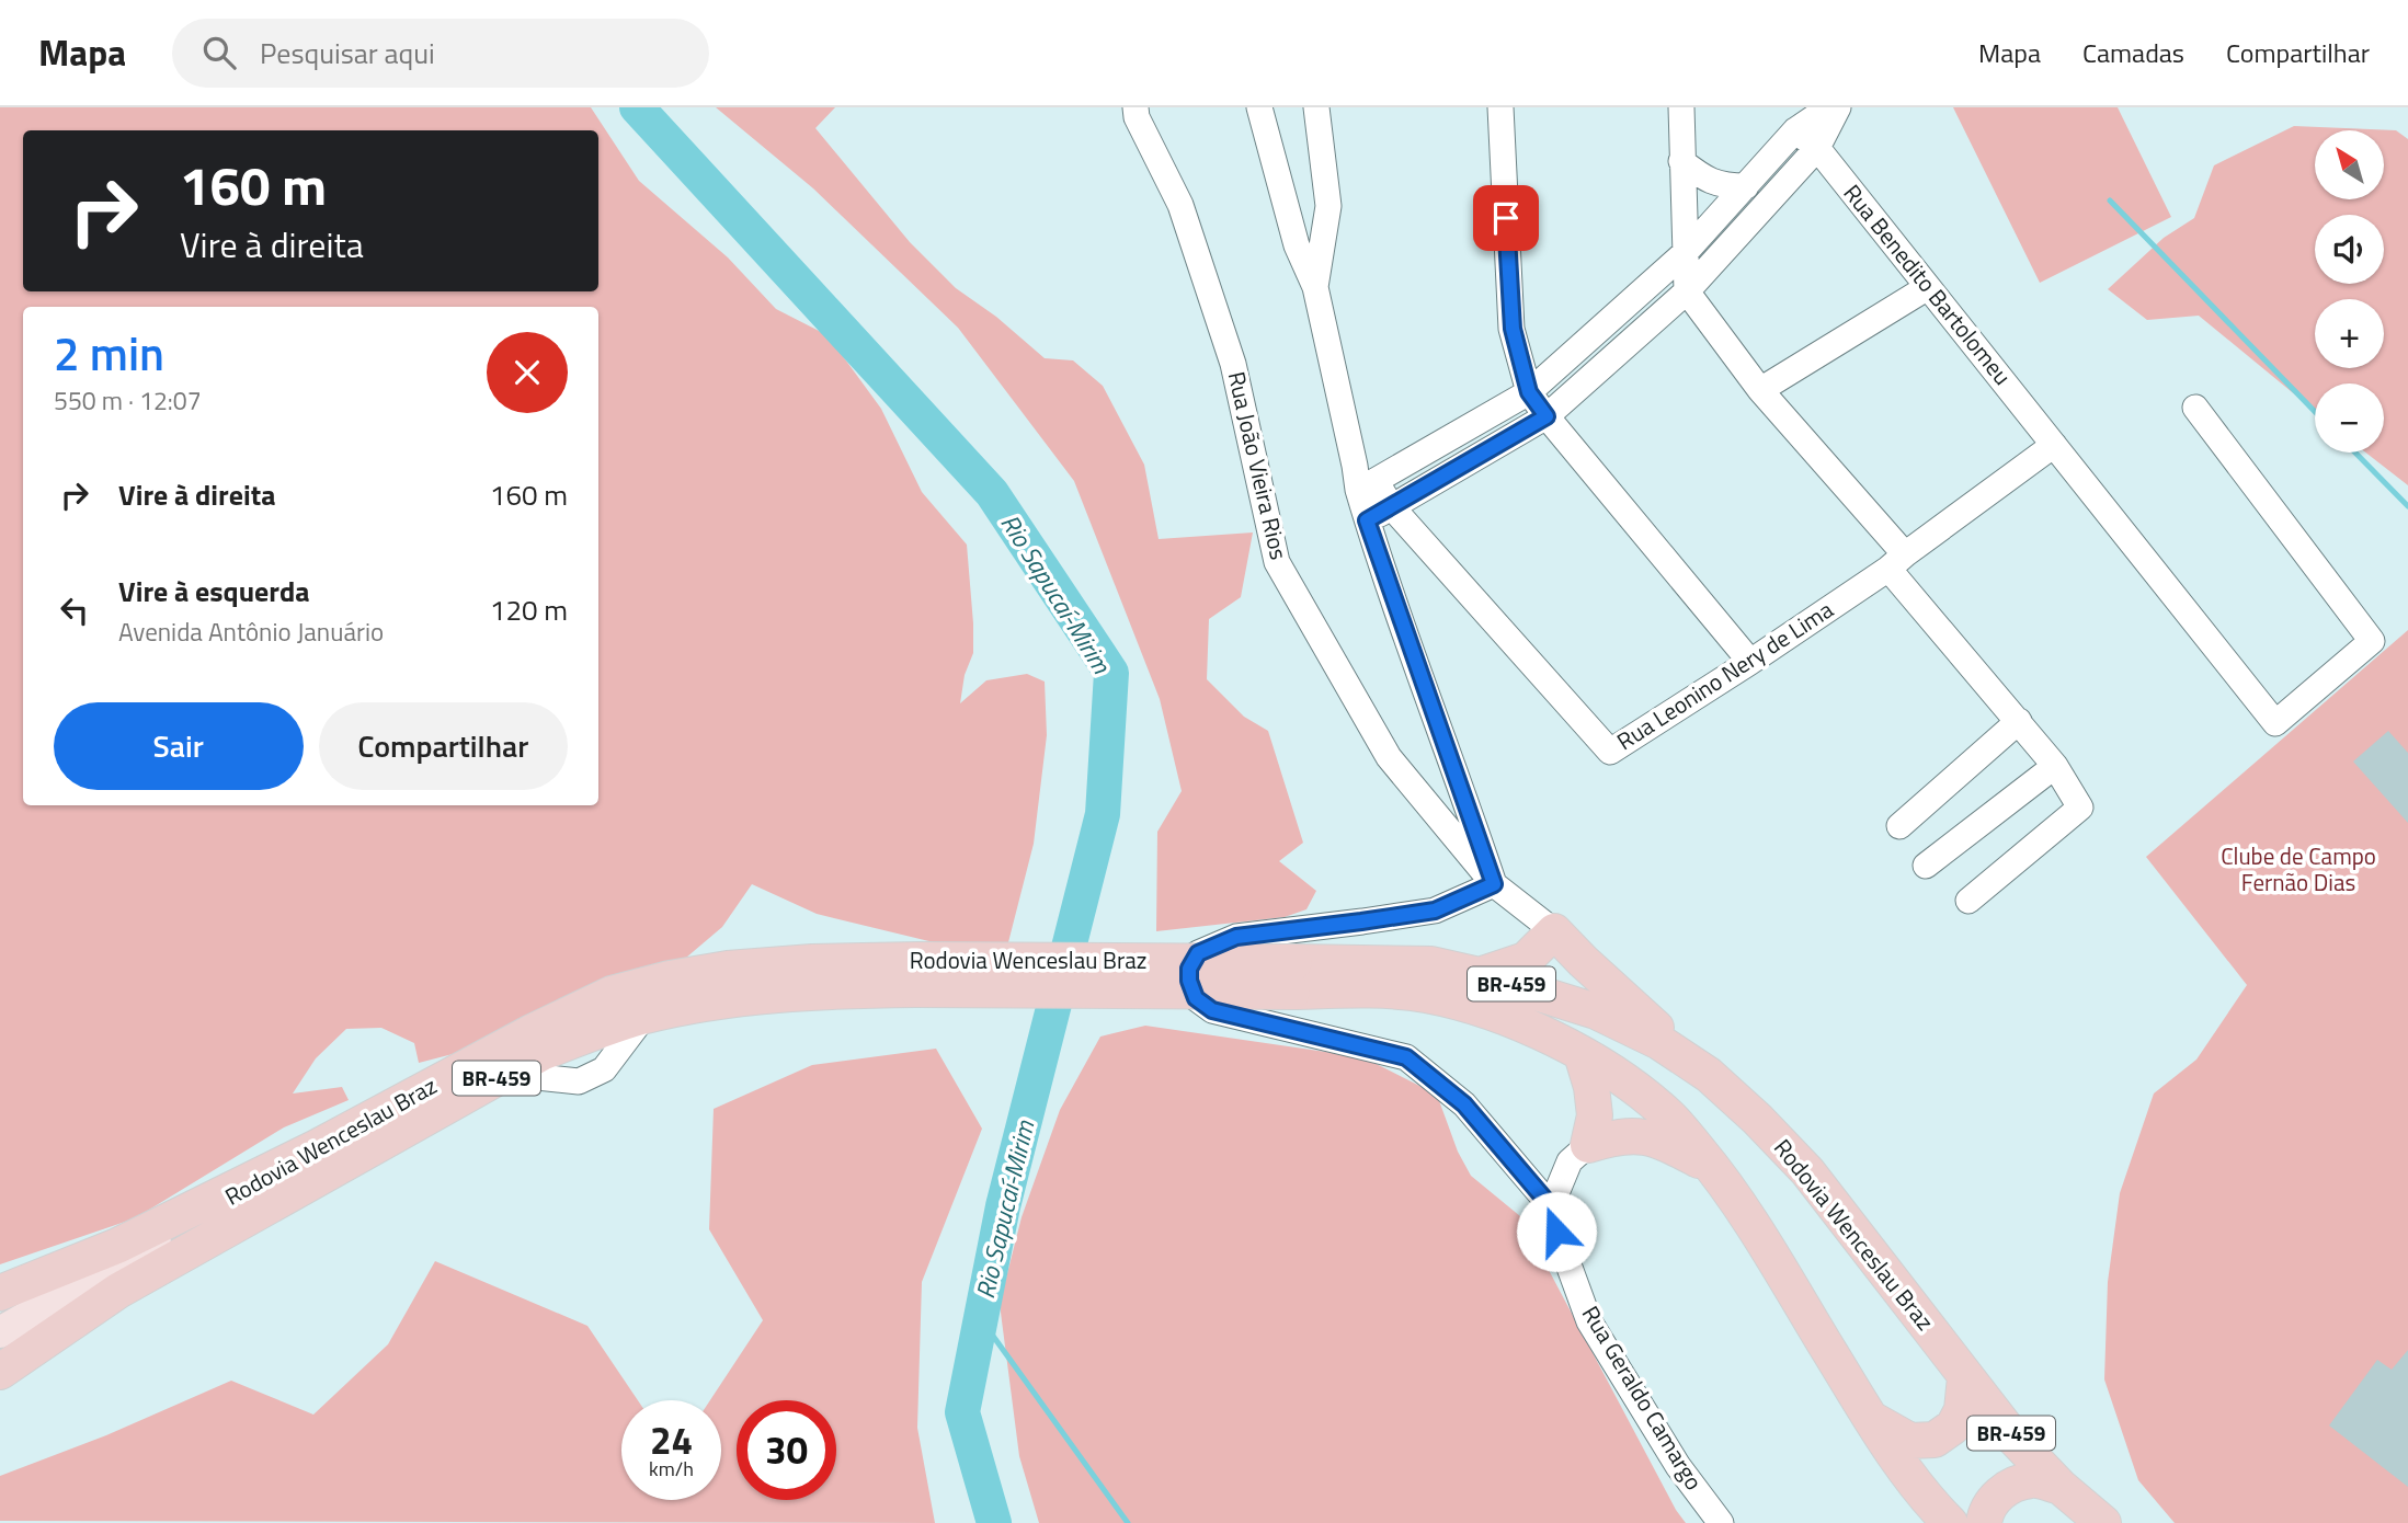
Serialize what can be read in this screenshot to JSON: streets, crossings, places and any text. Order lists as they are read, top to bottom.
{
  "streets": {
    "highway": ["Rodovia Wenceslau Braz", "BR-459"],
    "street": [
      "Rua Benedito Bartolomeu",
      "Rua João Vieira Rios",
      "Rua Leonino Nery de Lima",
      "Rua Geraldo Camargo"
    ]
  },
  "crossings": [
    ["Rua Benedito Bartolomeu", "Rua Leonino Nery de Lima"],
    ["Rodovia Wenceslau Braz", "BR-459"]
  ],
  "water": ["Rio Sapucaí-Mirim"],
  "parks": ["Clube de Campo Fernão Dias"],
  "north": "top left",
  "page": {
    "header": "Mapa",
    "search": "Pesquisar aqui",
    "nav": ["Mapa", "Camadas", "Compartilhar"],
    "map_buttons": ["+", "−"],
    "turn": ["160 m", "Vire à direita"],
    "heading": ["2 min", "550 m · 12:07"],
    "list": [
      {
        "name": "Vire à direita",
        "value": "160 m"
      },
      {
        "name": "Vire à esquerda",
        "note": "Avenida Antônio Januário",
        "value": "120 m"
      }
    ],
    "buttons": ["Sair", "Compartilhar"],
    "speed": "24 km/h",
    "limit": "30"
  }
}
